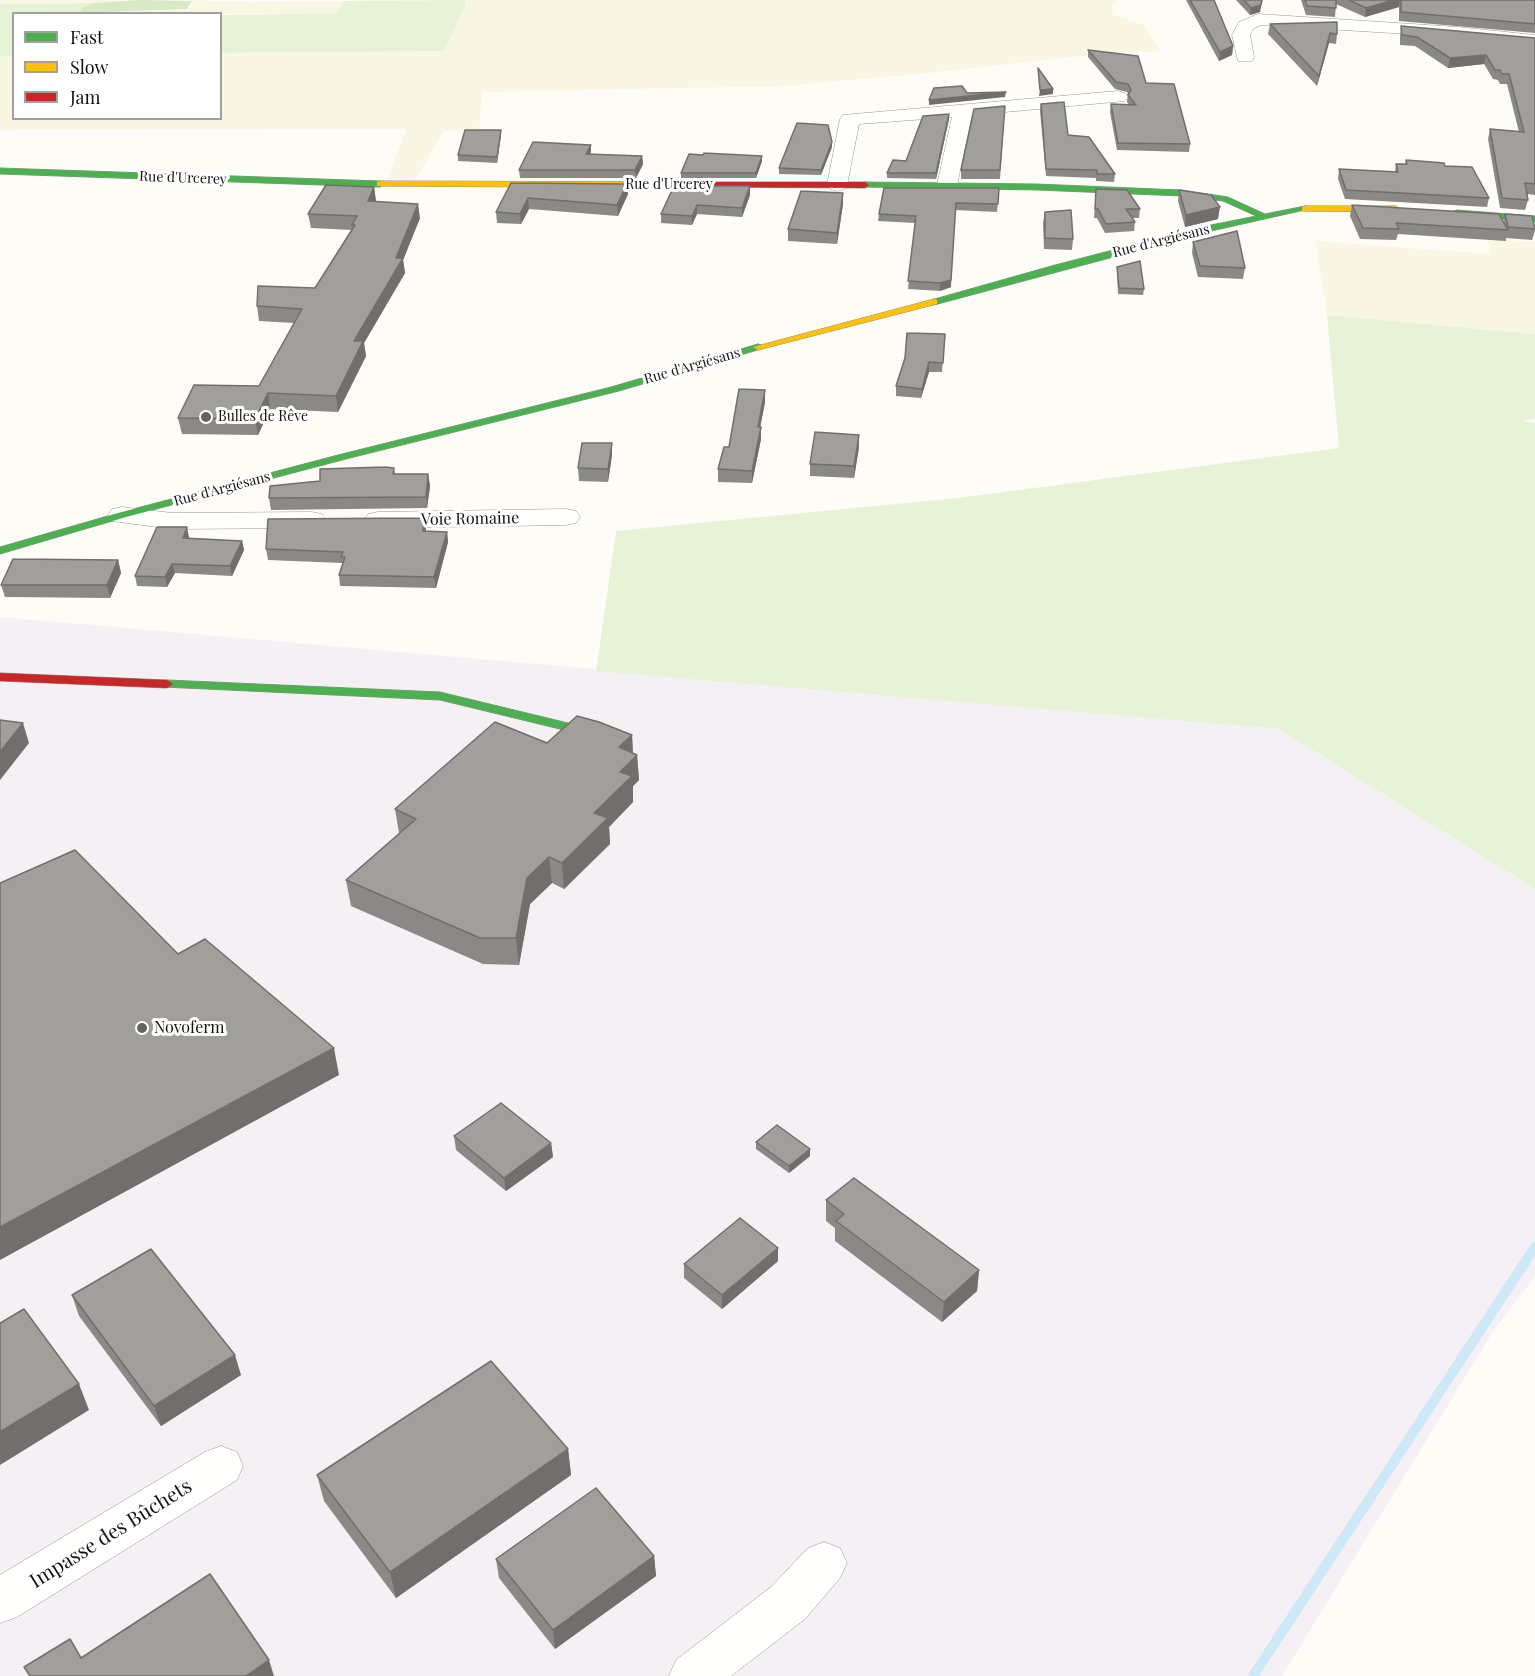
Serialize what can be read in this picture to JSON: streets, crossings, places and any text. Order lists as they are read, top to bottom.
{
  "streets": {
    "street": [
      "Rue d'Urcerey",
      "Rue d'Argiésans",
      "Voie Romaine",
      "Impasse des Bûchets"
    ]
  },
  "crossings": [
    ["Rue d'Urcerey", "Rue d'Argiésans"],
    ["Rue d'Argiésans", "Voie Romaine"]
  ],
  "places": ["Bulles de Rêve", "Novoferm"],
  "legend": ["Fast", "Slow", "Jam"]
}
